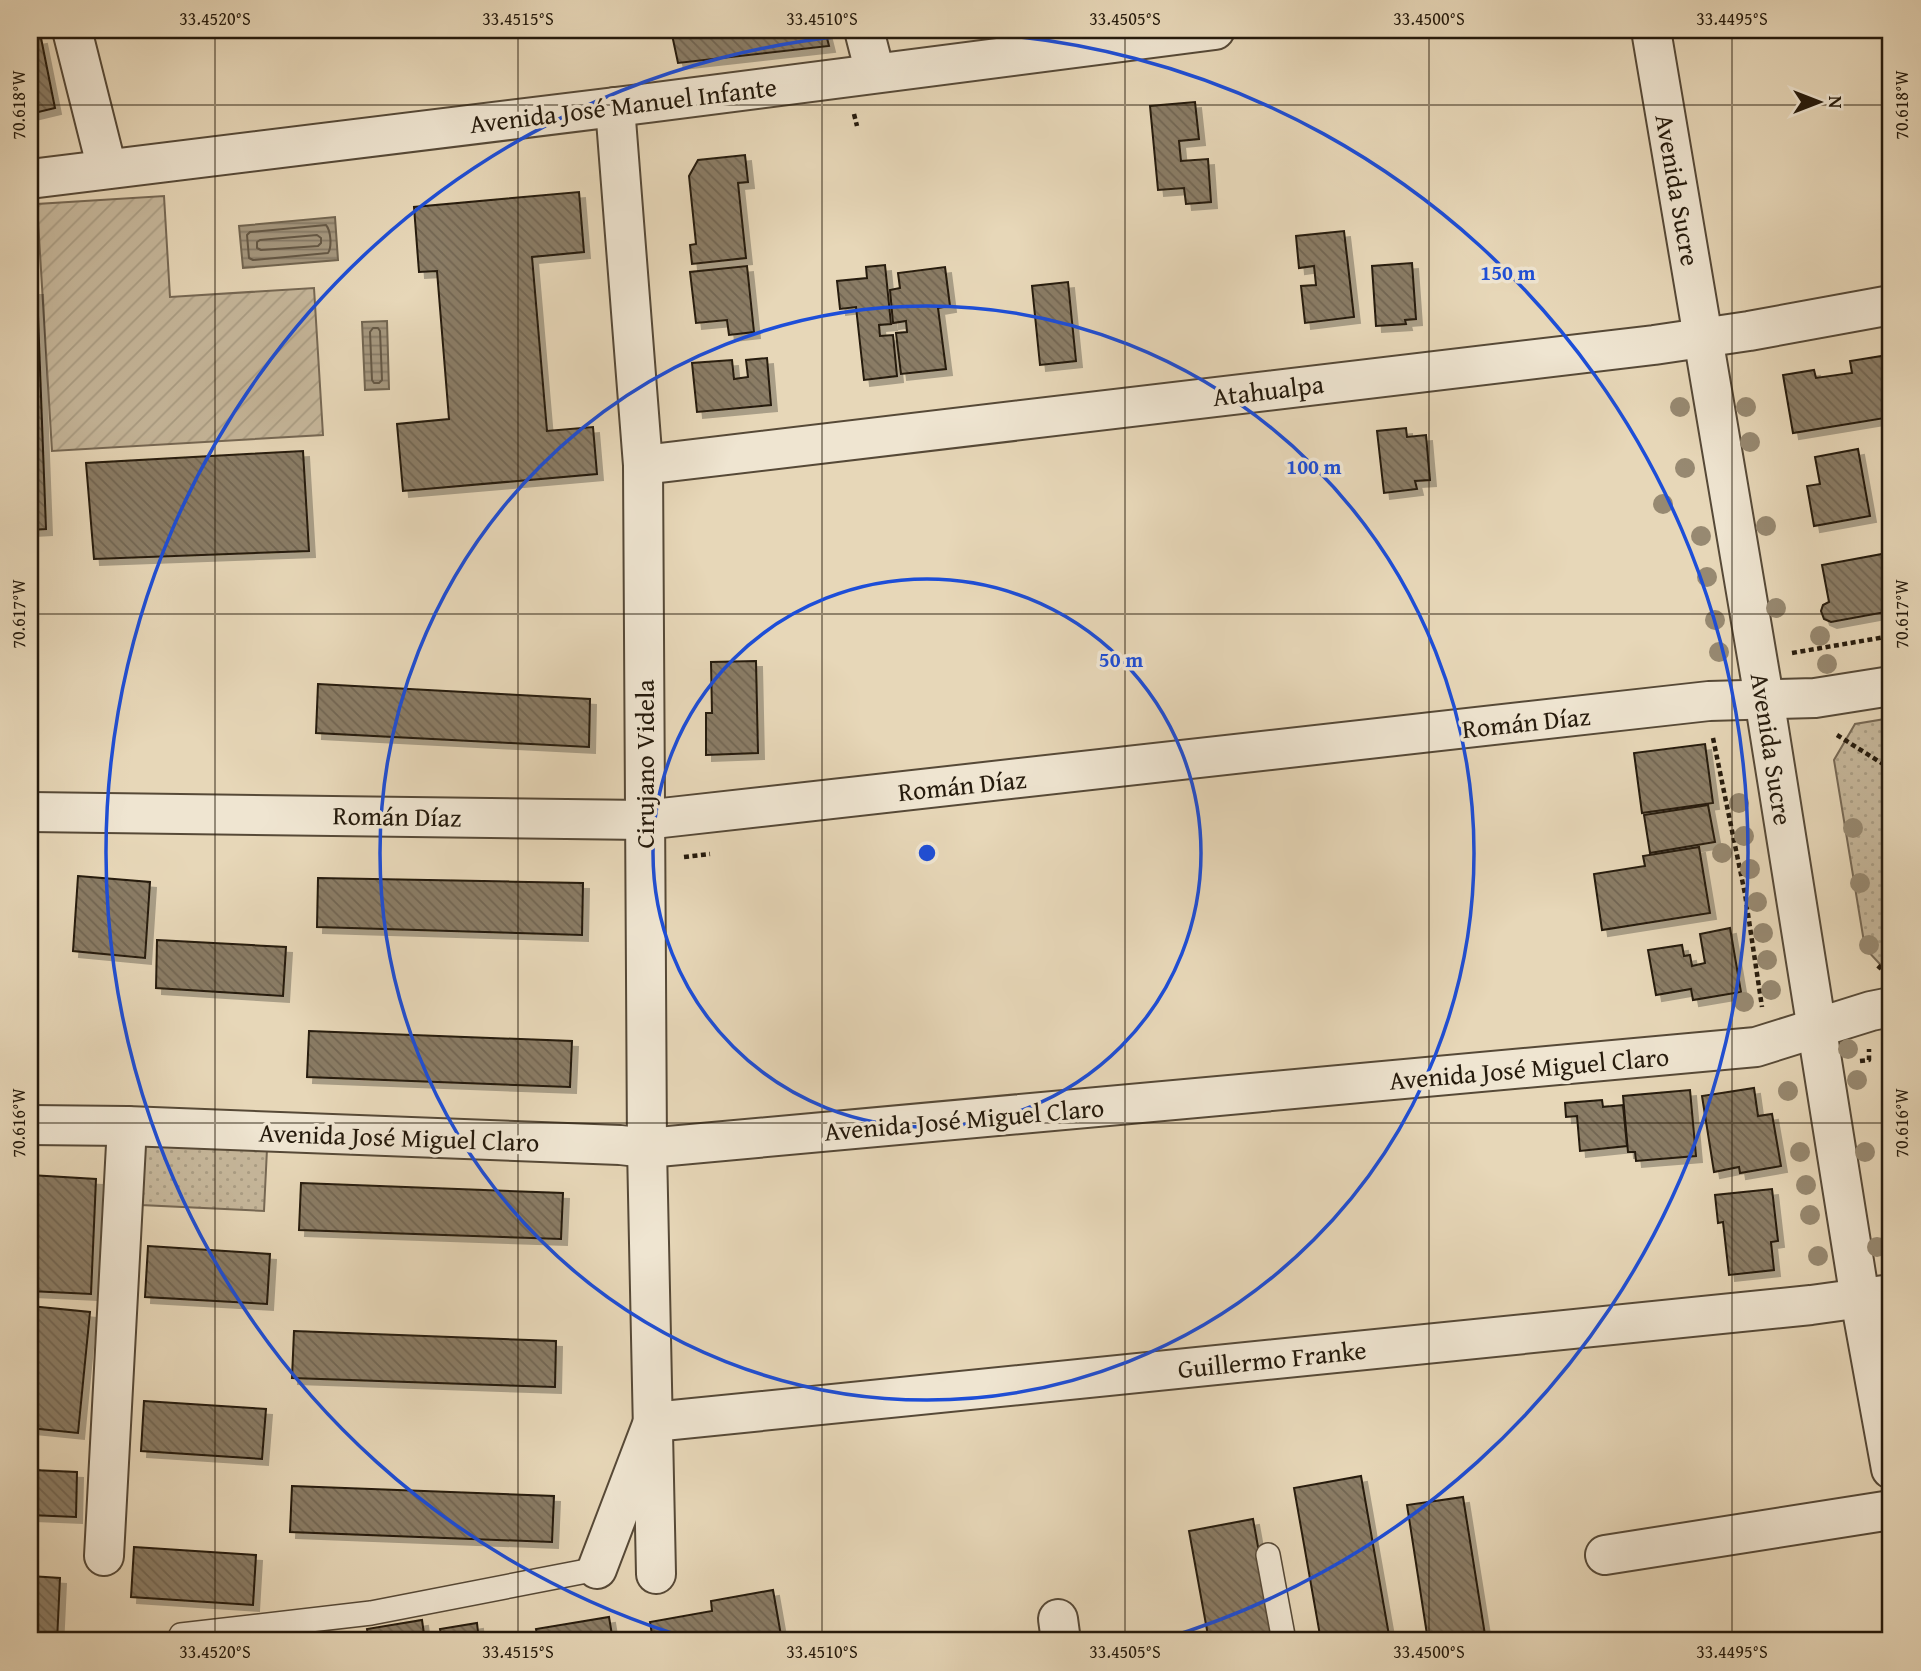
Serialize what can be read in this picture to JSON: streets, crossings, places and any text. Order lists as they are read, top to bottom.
{
  "streets": {
    "street": [
      "Avenida José Manuel Infante",
      "Avenida Sucre",
      "Atahualpa",
      "Román Díaz",
      "Cirujano Videla",
      "Avenida José Miguel Claro",
      "Guillermo Franke"
    ]
  },
  "crossings": [
    ["Avenida José Manuel Infante", "Cirujano Videla"],
    ["Avenida Sucre", "Atahualpa"],
    ["Avenida Sucre", "Román Díaz"],
    ["Avenida Sucre", "Avenida José Miguel Claro"],
    ["Avenida Sucre", "Guillermo Franke"],
    ["Atahualpa", "Cirujano Videla"],
    ["Román Díaz", "Cirujano Videla"],
    ["Cirujano Videla", "Avenida José Miguel Claro"],
    ["Cirujano Videla", "Guillermo Franke"]
  ],
  "north": "right",
  "coordinates": [
    "33.4520°S",
    "33.4515°S",
    "33.4510°S",
    "33.4505°S",
    "33.4500°S",
    "33.4495°S",
    "70.618°W",
    "70.617°W",
    "70.616°W"
  ],
  "rings": ["150 m", "100 m", "50 m"]
}
